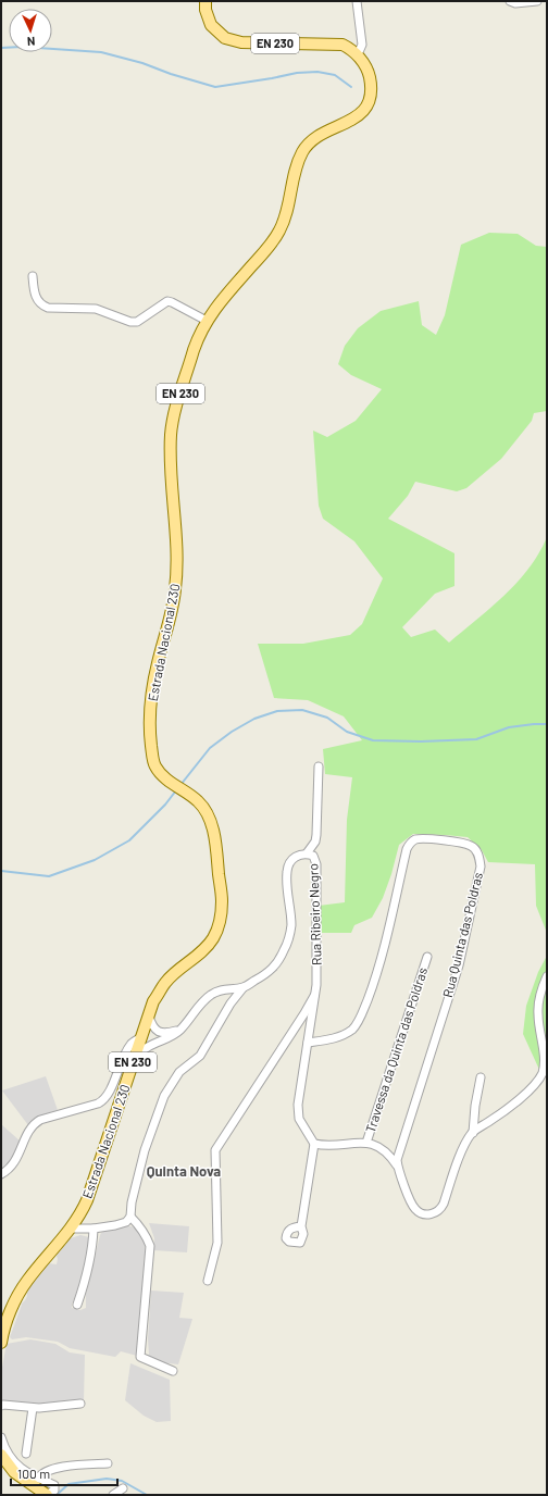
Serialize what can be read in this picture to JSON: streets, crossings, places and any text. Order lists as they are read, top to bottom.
{
  "streets": {
    "main road": ["EN 230", "Estrada Nacional 230"],
    "street": ["Rua Ribeiro Negro", "Rua Quinta das Poldras", "Travessa da Quinta das Poldras"]
  },
  "crossings": [
    ["EN 230", "Estrada Nacional 230"],
    ["Estrada Nacional 230", "Rua Ribeiro Negro"],
    ["Rua Ribeiro Negro", "Rua Quinta das Poldras"]
  ],
  "districts": ["Quinta Nova"],
  "scale_bar": "100 m",
  "north": "bottom"
}
